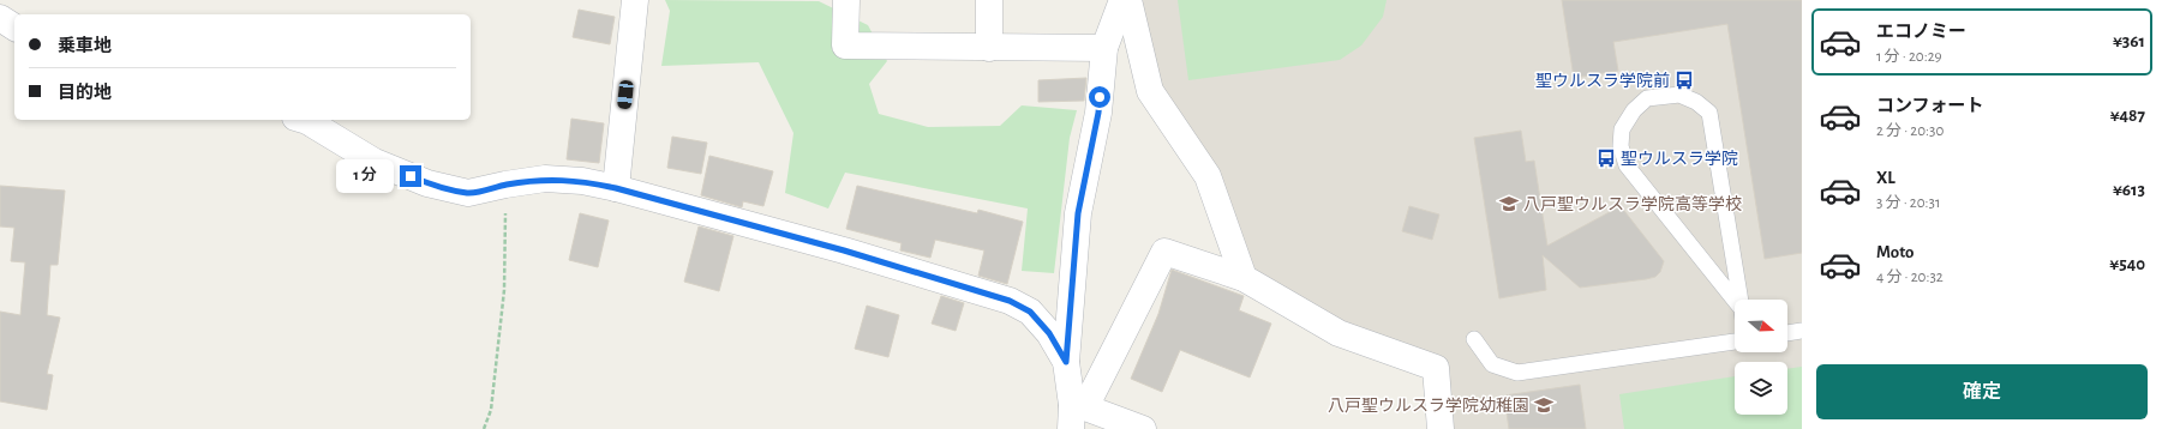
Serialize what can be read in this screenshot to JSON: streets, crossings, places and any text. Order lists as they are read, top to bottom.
{
  "places": {
    "bus stop": ["聖ウルスラ学院前", "聖ウルスラ学院"],
    "school or university": ["八戸聖ウルスラ学院高等学校", "八戸聖ウルスラ学院幼稚園"]
  },
  "north": "right",
  "page": {
    "list": [
      {
        "name": "エコノミー",
        "note": "1 分 · 20:29",
        "value": "¥361"
      },
      {
        "name": "コンフォート",
        "note": "2 分 · 20:30",
        "value": "¥487"
      },
      {
        "name": "XL",
        "note": "3 分 · 20:31",
        "value": "¥613"
      },
      {
        "name": "Moto",
        "note": "4 分 · 20:32",
        "value": "¥540"
      }
    ],
    "banner": ["乗車地", "目的地"],
    "bubble": "1 分",
    "buttons": "確定"
  }
}
